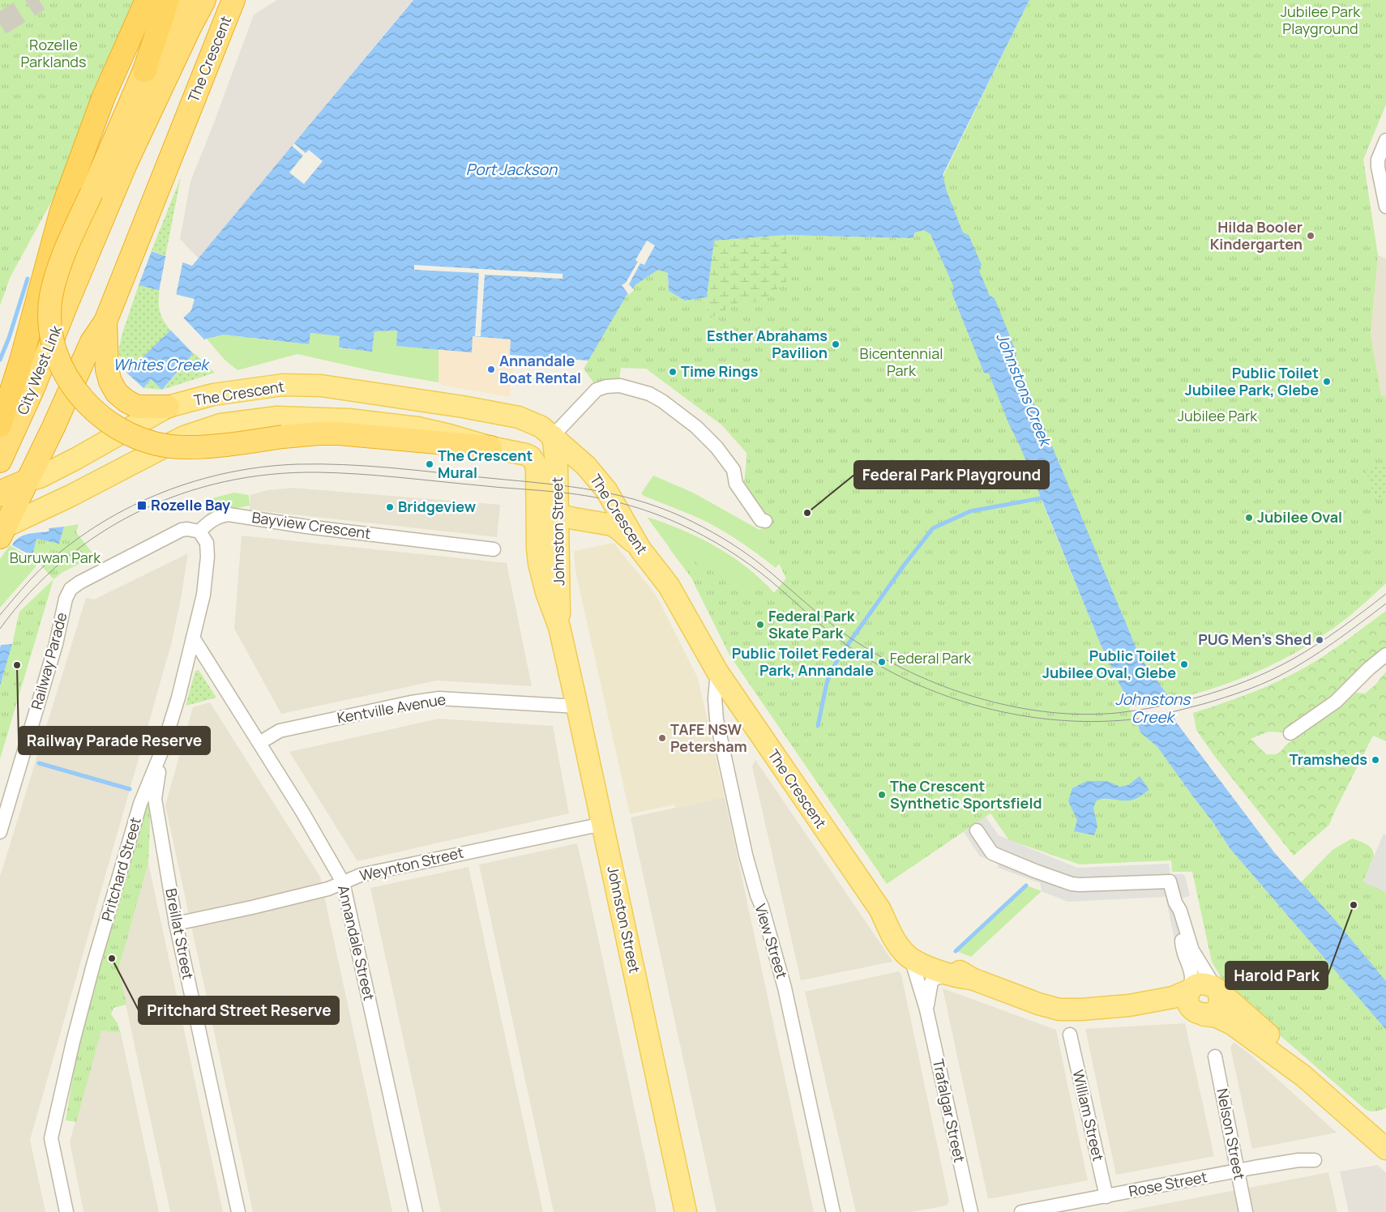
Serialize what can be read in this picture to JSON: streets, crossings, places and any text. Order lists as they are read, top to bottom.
{
  "streets": {
    "highway": ["The Crescent", "City West Link"],
    "main road": ["Johnston Street"],
    "street": [
      "Bayview Crescent",
      "Railway Parade",
      "Kentville Avenue",
      "Weynton Street",
      "Pritchard Street",
      "Breillat Street",
      "View Street",
      "Annandale Street",
      "Trafalgar Street",
      "William Street",
      "Nelson Street",
      "Rose Street"
    ]
  },
  "crossings": [
    ["The Crescent", "City West Link"],
    ["The Crescent", "Johnston Street"],
    ["The Crescent", "View Street"],
    ["The Crescent", "Trafalgar Street"],
    ["Bayview Crescent", "Railway Parade"],
    ["Bayview Crescent", "Pritchard Street"],
    ["Johnston Street", "Kentville Avenue"],
    ["Johnston Street", "Weynton Street"],
    ["Railway Parade", "Pritchard Street"],
    ["Kentville Avenue", "Annandale Street"],
    ["Weynton Street", "Breillat Street"],
    ["Weynton Street", "Annandale Street"],
    ["Pritchard Street", "Breillat Street"],
    ["Pritchard Street", "Annandale Street"],
    ["William Street", "Rose Street"],
    ["Nelson Street", "Rose Street"]
  ],
  "water": ["Port Jackson", "Whites Creek", "Johnstons Creek"],
  "parks": [
    "Jubilee Park Playground",
    "Rozelle Parklands",
    "Bicentennial Park",
    "Jubilee Park",
    "Buruwan Park",
    "Federal Park"
  ],
  "places": {
    "other": [
      "Hilda Booler Kindergarten",
      "Esther Abrahams Pavilion",
      "Annandale Boat Rental",
      "Time Rings",
      "Public Toilet Jubilee Park, Glebe",
      "The Crescent Mural",
      "Bridgeview",
      "Federal Park Playground",
      "Jubilee Oval",
      "Federal Park Skate Park",
      "PUG Men's Shed",
      "Public Toilet Federal Park, Annandale",
      "Public Toilet Jubilee Oval, Glebe",
      "Railway Parade Reserve",
      "TAFE NSW Petersham",
      "Tramsheds",
      "The Crescent Synthetic Sportsfield",
      "Harold Park",
      "Pritchard Street Reserve"
    ],
    "transit": ["Rozelle Bay"]
  }
}
